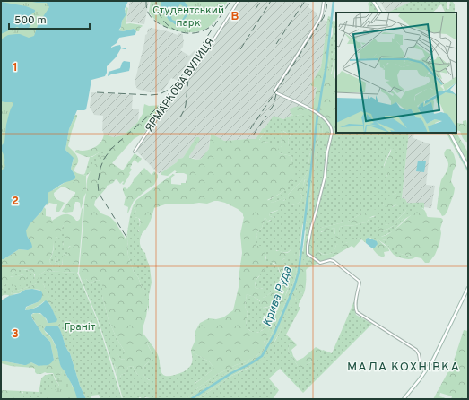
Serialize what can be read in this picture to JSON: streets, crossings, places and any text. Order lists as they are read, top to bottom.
{
  "streets": {
    "street": ["ЯРМАРКОВА ВУЛИЦЯ"]
  },
  "districts": ["МАЛА КОХНІВКА"],
  "water": ["Крива Руда"],
  "parks": ["Студентський парк", "Граніт"],
  "scale_bar": "500 m",
  "grid": {
    "columns": ["B"],
    "rows": ["1", "2", "3"]
  }
}
